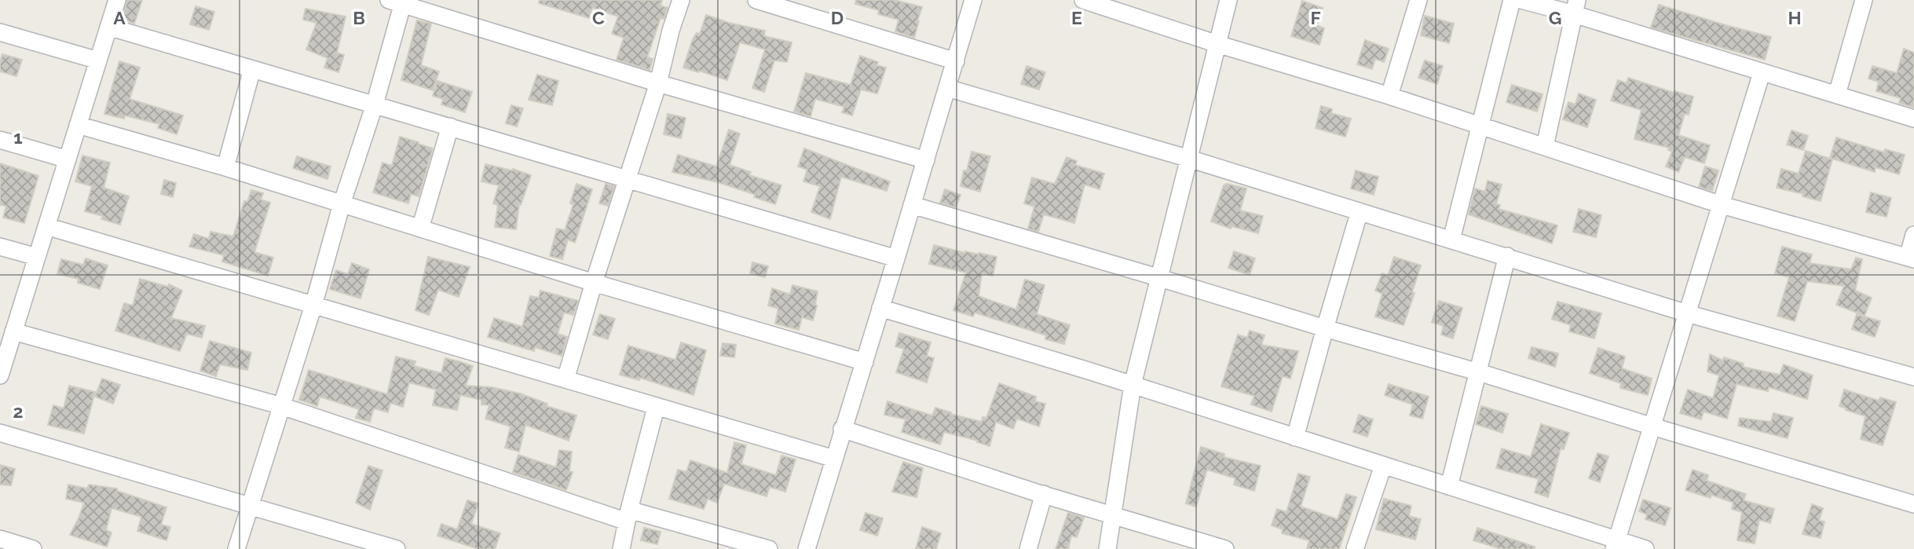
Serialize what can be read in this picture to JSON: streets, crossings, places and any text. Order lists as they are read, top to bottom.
{
  "grid": {
    "columns": [
      "A",
      "B",
      "C",
      "D",
      "E",
      "F",
      "G",
      "H"
    ],
    "rows": ["1", "2"]
  }
}
